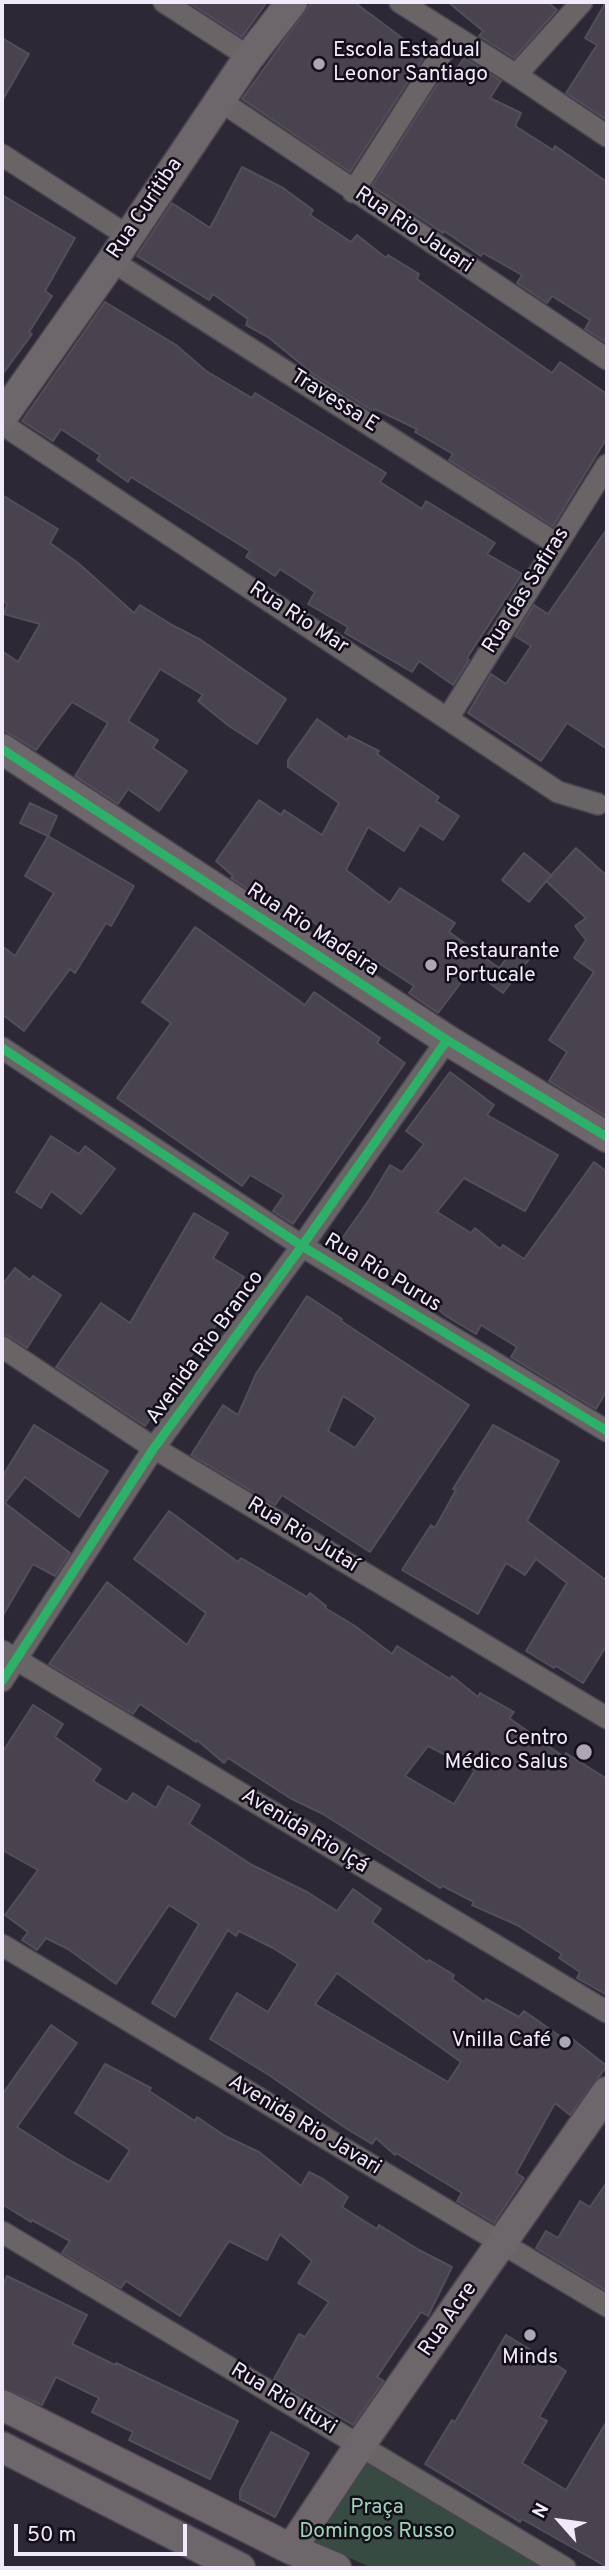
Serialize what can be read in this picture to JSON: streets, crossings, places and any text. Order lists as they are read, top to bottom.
{
  "streets": {
    "street": [
      "Rua Curitiba",
      "Rua Rio Jauari",
      "Travessa E",
      "Rua das Safiras",
      "Rua Rio Mar",
      "Rua Rio Madeira",
      "Rua Rio Purus",
      "Avenida Rio Branco",
      "Rua Rio Jutaí",
      "Avenida Rio Içá",
      "Avenida Rio Javari",
      "Rua Acre",
      "Rua Rio Ituxi"
    ]
  },
  "crossings": [
    ["Rua Curitiba", "Rua Rio Jauari"],
    ["Rua Curitiba", "Travessa E"],
    ["Travessa E", "Rua das Safiras"],
    ["Rua das Safiras", "Rua Rio Mar"],
    ["Rua Rio Madeira", "Avenida Rio Branco"],
    ["Rua Rio Purus", "Avenida Rio Branco"],
    ["Avenida Rio Branco", "Rua Rio Jutaí"],
    ["Avenida Rio Branco", "Avenida Rio Içá"],
    ["Avenida Rio Javari", "Rua Acre"],
    ["Rua Acre", "Rua Rio Ituxi"]
  ],
  "parks": ["Praça Domingos Russo"],
  "places": [
    "Escola Estadual Leonor Santiago",
    "Restaurante Portucale",
    "Centro Médico Salus",
    "Vnilla Café",
    "Minds"
  ],
  "scale_bar": "50 m",
  "north": "top left"
}
